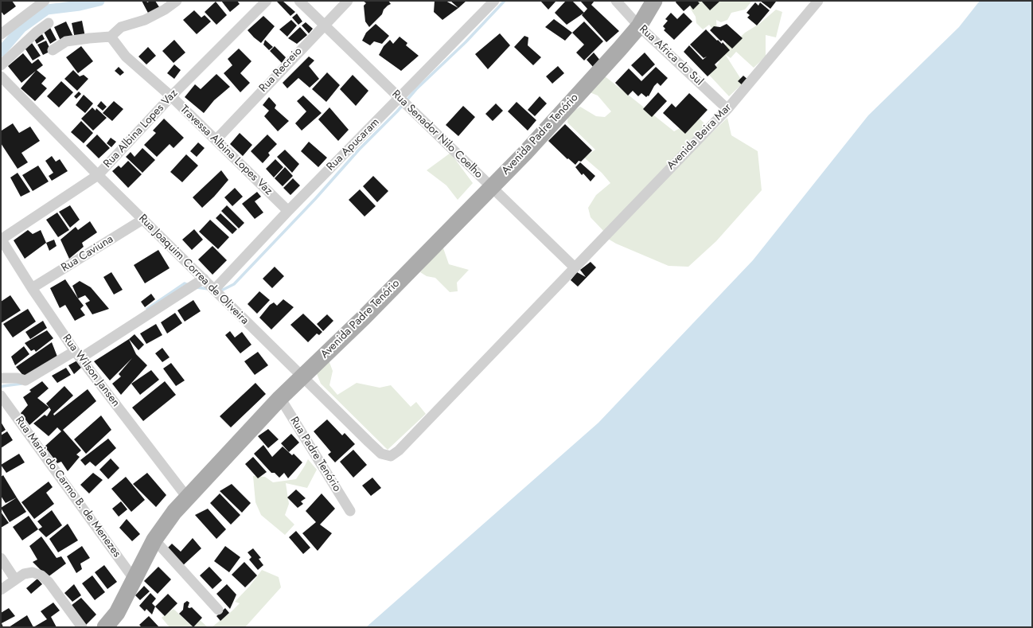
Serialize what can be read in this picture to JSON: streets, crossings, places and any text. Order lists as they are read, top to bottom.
{
  "streets": {
    "main road": ["Avenida Padre Tenório"],
    "street": [
      "Rua Africa do Sul",
      "Rua Recreio",
      "Rua Albina Lopes Vaz",
      "Rua Senador Nilo Coelho",
      "Avenida Beira Mar",
      "Rua Apucaram",
      "Travessa Albina Lopes Vaz",
      "Rua Caviuna",
      "Rua Joaquim Correa de Oliveira",
      "Rua Wilson Jansen",
      "Rua Padre Tenório",
      "Rua Maria do Carmo B. de Menezes"
    ]
  },
  "crossings": [
    ["Rua Africa do Sul", "Avenida Padre Tenório"],
    ["Rua Africa do Sul", "Avenida Beira Mar"],
    ["Rua Recreio", "Rua Senador Nilo Coelho"],
    ["Rua Recreio", "Travessa Albina Lopes Vaz"],
    ["Rua Albina Lopes Vaz", "Travessa Albina Lopes Vaz"],
    ["Rua Albina Lopes Vaz", "Rua Joaquim Correa de Oliveira"],
    ["Rua Albina Lopes Vaz", "Rua Wilson Jansen"],
    ["Rua Senador Nilo Coelho", "Avenida Padre Tenório"],
    ["Rua Senador Nilo Coelho", "Avenida Beira Mar"],
    ["Rua Senador Nilo Coelho", "Rua Apucaram"],
    ["Avenida Padre Tenório", "Rua Joaquim Correa de Oliveira"],
    ["Avenida Padre Tenório", "Rua Wilson Jansen"],
    ["Avenida Padre Tenório", "Rua Padre Tenório"],
    ["Avenida Padre Tenório", "Rua Maria do Carmo B. de Menezes"],
    ["Avenida Beira Mar", "Rua Joaquim Correa de Oliveira"],
    ["Rua Apucaram", "Travessa Albina Lopes Vaz"],
    ["Rua Apucaram", "Rua Joaquim Correa de Oliveira"],
    ["Rua Caviuna", "Rua Joaquim Correa de Oliveira"],
    ["Rua Caviuna", "Rua Wilson Jansen"]
  ]
}
